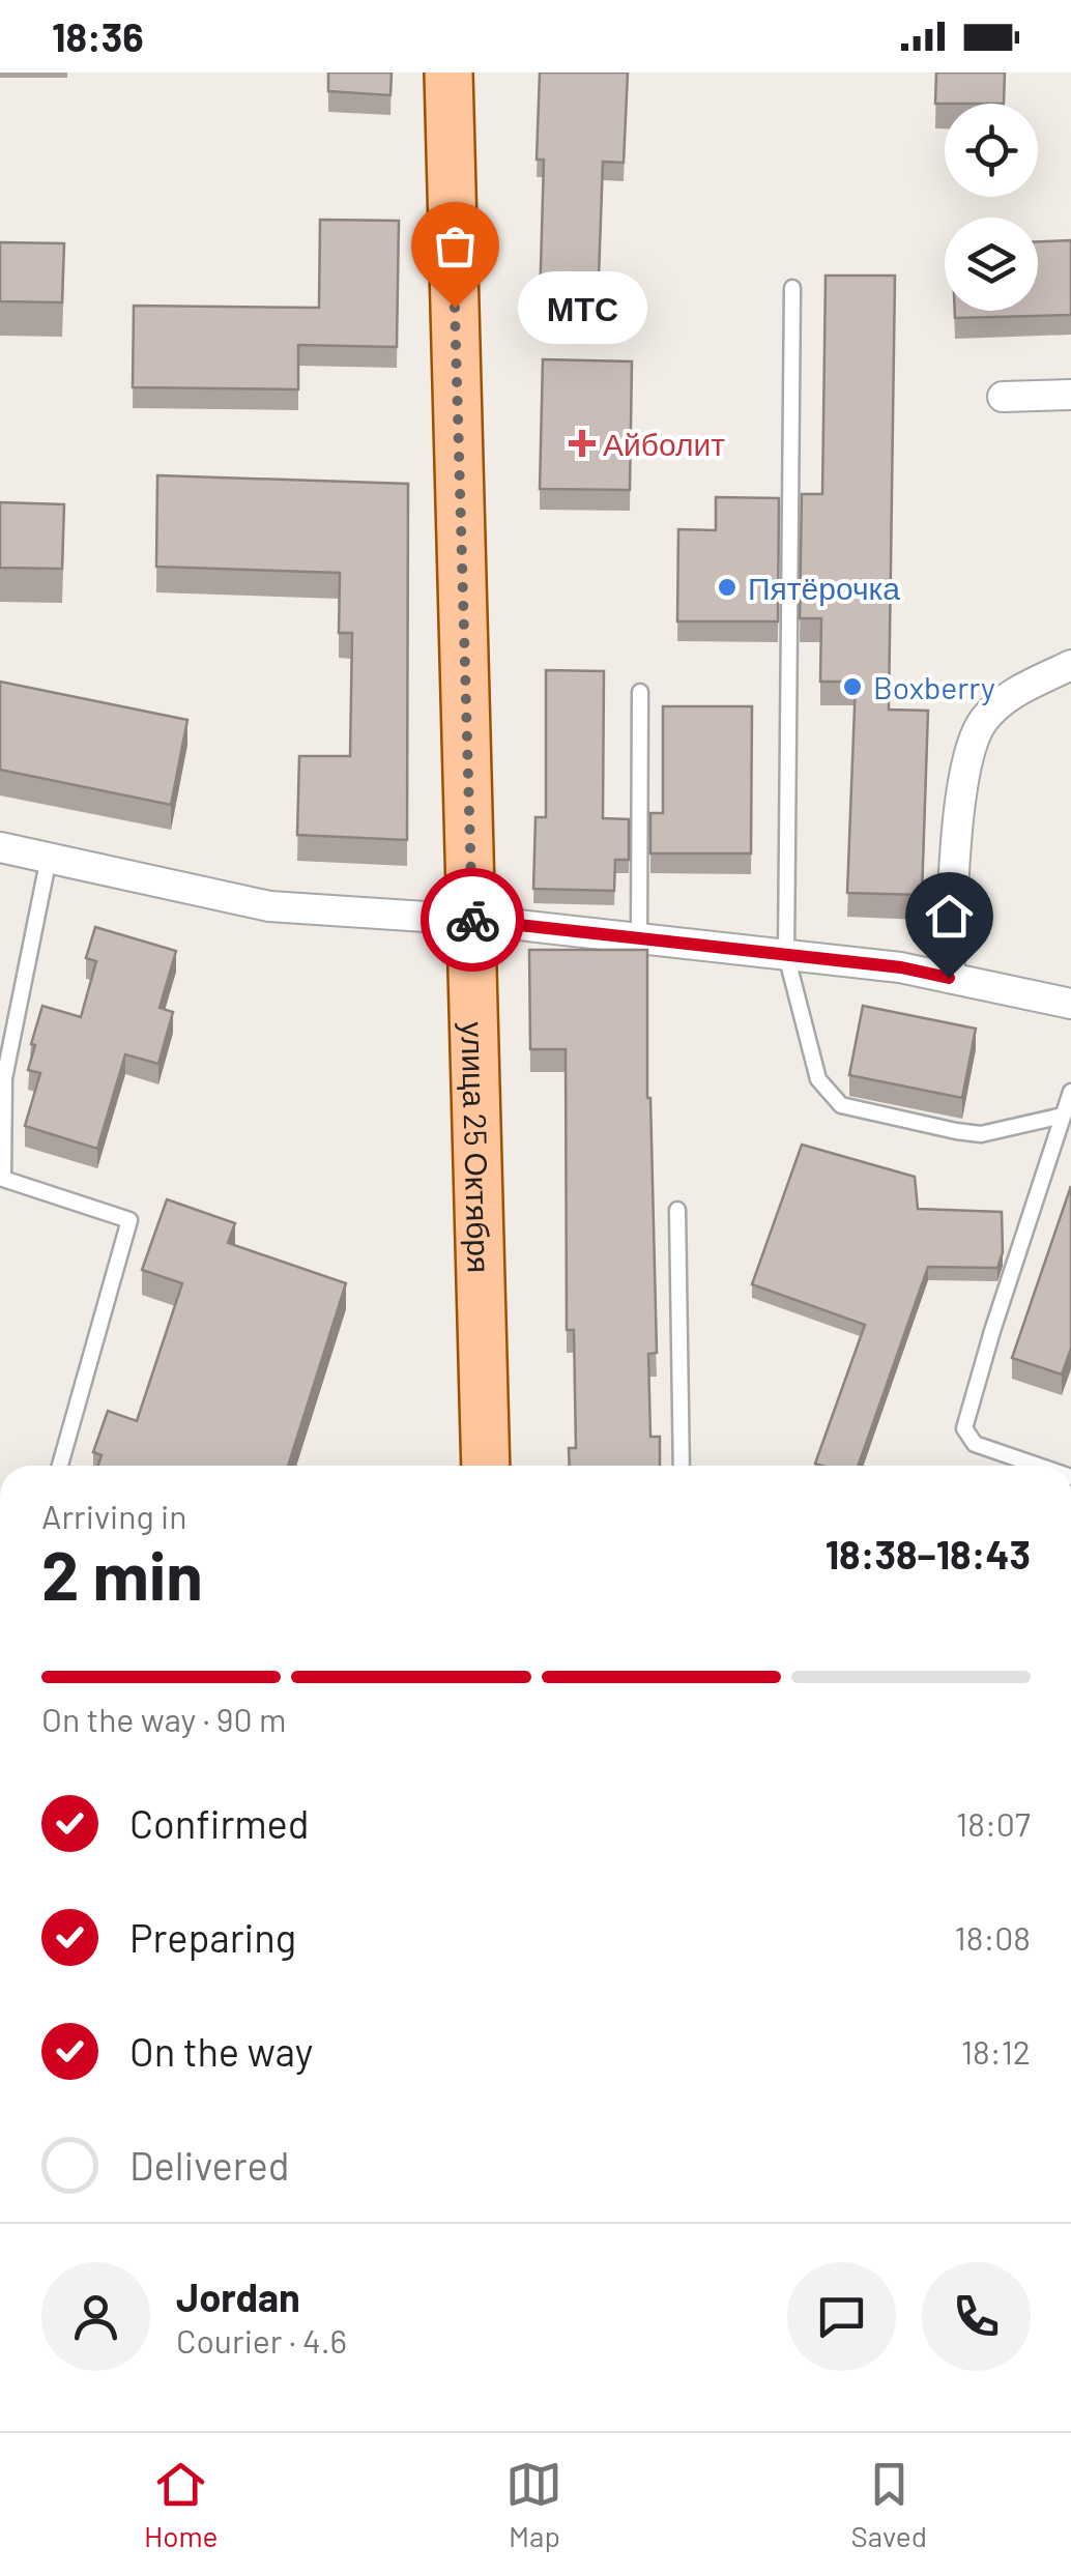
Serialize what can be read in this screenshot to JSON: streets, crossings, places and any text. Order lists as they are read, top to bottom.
{
  "streets": {
    "main road": ["улица 25 Октября"]
  },
  "places": {
    "other": ["МТС", "Пятёрочка", "Boxberry"],
    "health": ["Айболит"]
  },
  "page": {
    "status": "18:36",
    "bubble": "МТС",
    "heading": ["2 min", "Arriving in", "18:38–18:43"],
    "panel": ["Jordan", "Courier · 4.6"],
    "bar": "On the way · 90 m",
    "list": [
      ["Confirmed", "18:07"],
      ["Preparing", "18:08"],
      ["On the way", "18:12"],
      "Delivered"
    ],
    "tabs": ["Home", "Map", "Saved"]
  }
}
